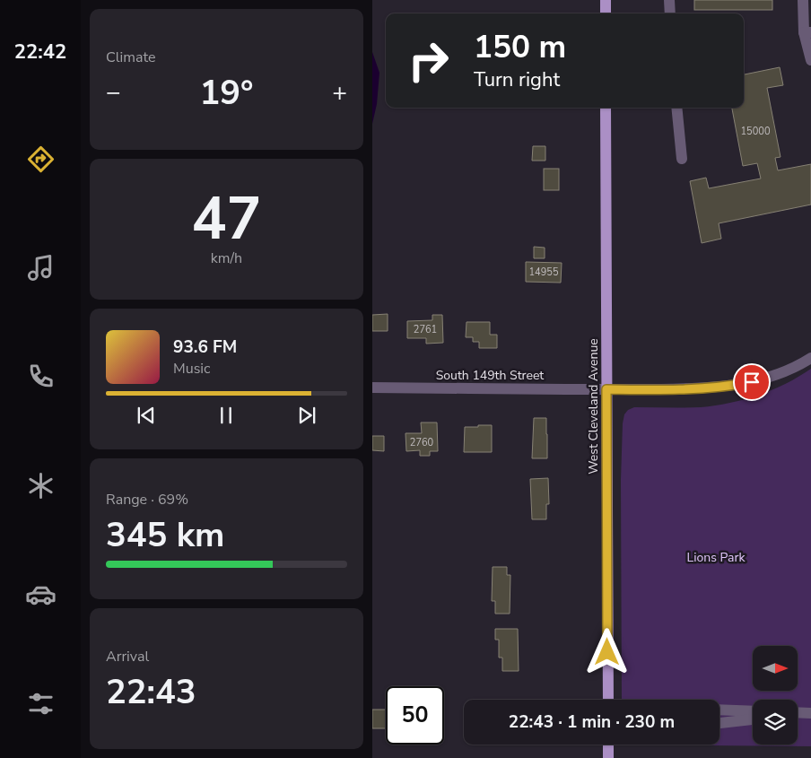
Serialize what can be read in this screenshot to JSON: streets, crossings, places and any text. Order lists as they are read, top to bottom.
{
  "streets": {
    "main road": ["West Cleveland Avenue"],
    "street": ["South 149th Street"]
  },
  "crossings": [
    ["South 149th Street", "West Cleveland Avenue"]
  ],
  "parks": ["Lions Park"],
  "house_numbers": [
    "15000",
    "14955",
    "2761",
    "2760"
  ],
  "north": "right",
  "page": {
    "tabs": "22:42",
    "tile": [
      "Climate",
      ["47", "km/h"],
      ["Range · 69%", "345 km"],
      ["Arrival", "22:43"]
    ],
    "turn": ["150 m", "Turn right"],
    "heat": ["−", "19°", "+"],
    "song": ["93.6 FM", "Music"],
    "limit": "50",
    "trip": "22:43 · 1 min · 230 m"
  }
}
